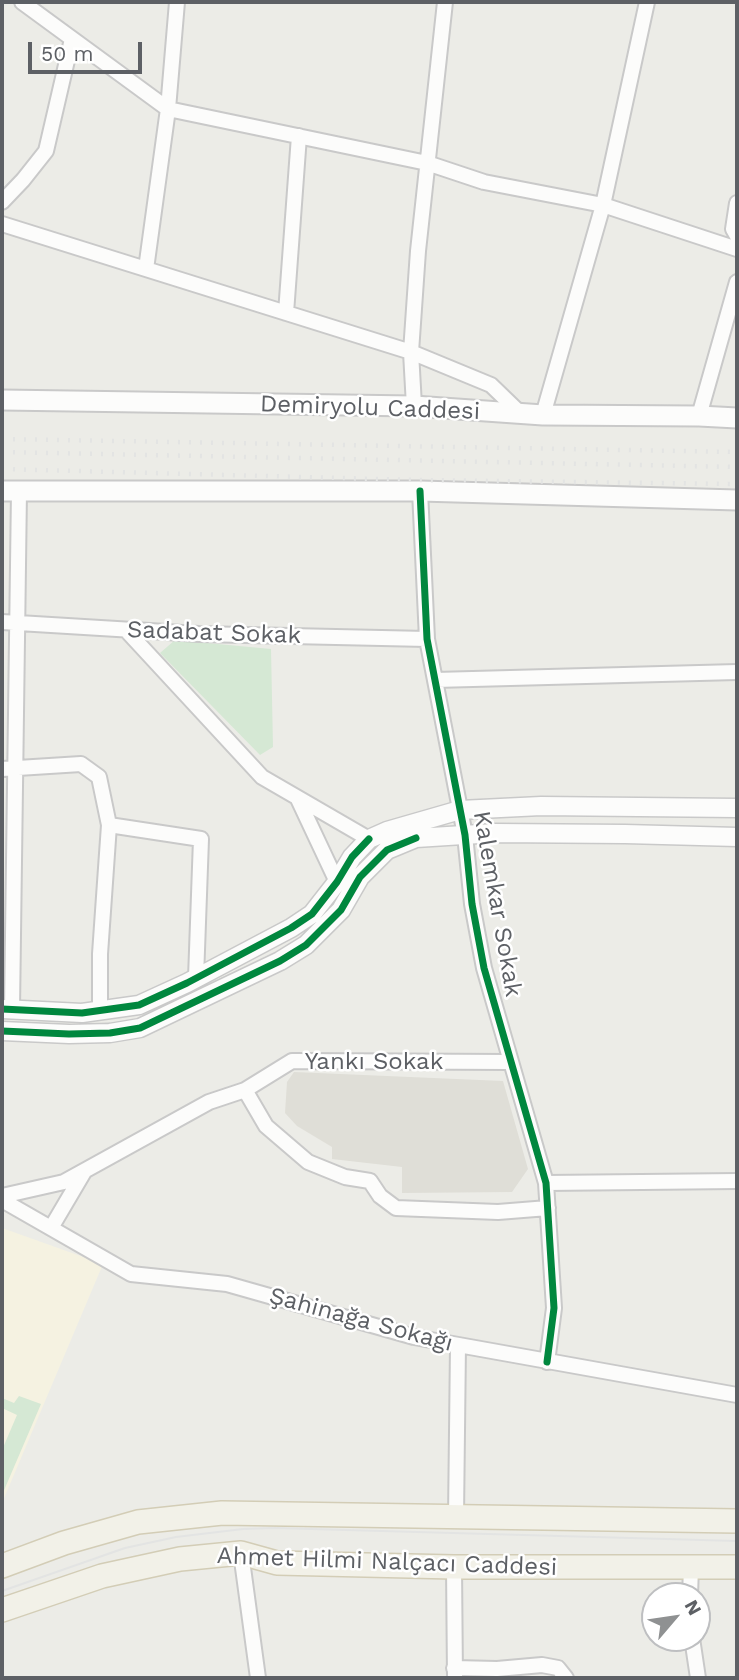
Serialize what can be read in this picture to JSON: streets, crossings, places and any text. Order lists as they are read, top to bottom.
{
  "streets": {
    "main road": ["Demiryolu Caddesi", "Ahmet Hilmi Nalçacı Caddesi"],
    "street": [
      "Sadabat Sokak",
      "Kalemkar Sokak",
      "Yankı Sokak",
      "Şahinağa Sokağı"
    ]
  },
  "crossings": [
    ["Sadabat Sokak", "Kalemkar Sokak"],
    ["Kalemkar Sokak", "Yankı Sokak"],
    ["Kalemkar Sokak", "Şahinağa Sokağı"],
    ["Yankı Sokak", "Şahinağa Sokağı"]
  ],
  "scale_bar": "50 m",
  "north": "top right"
}
